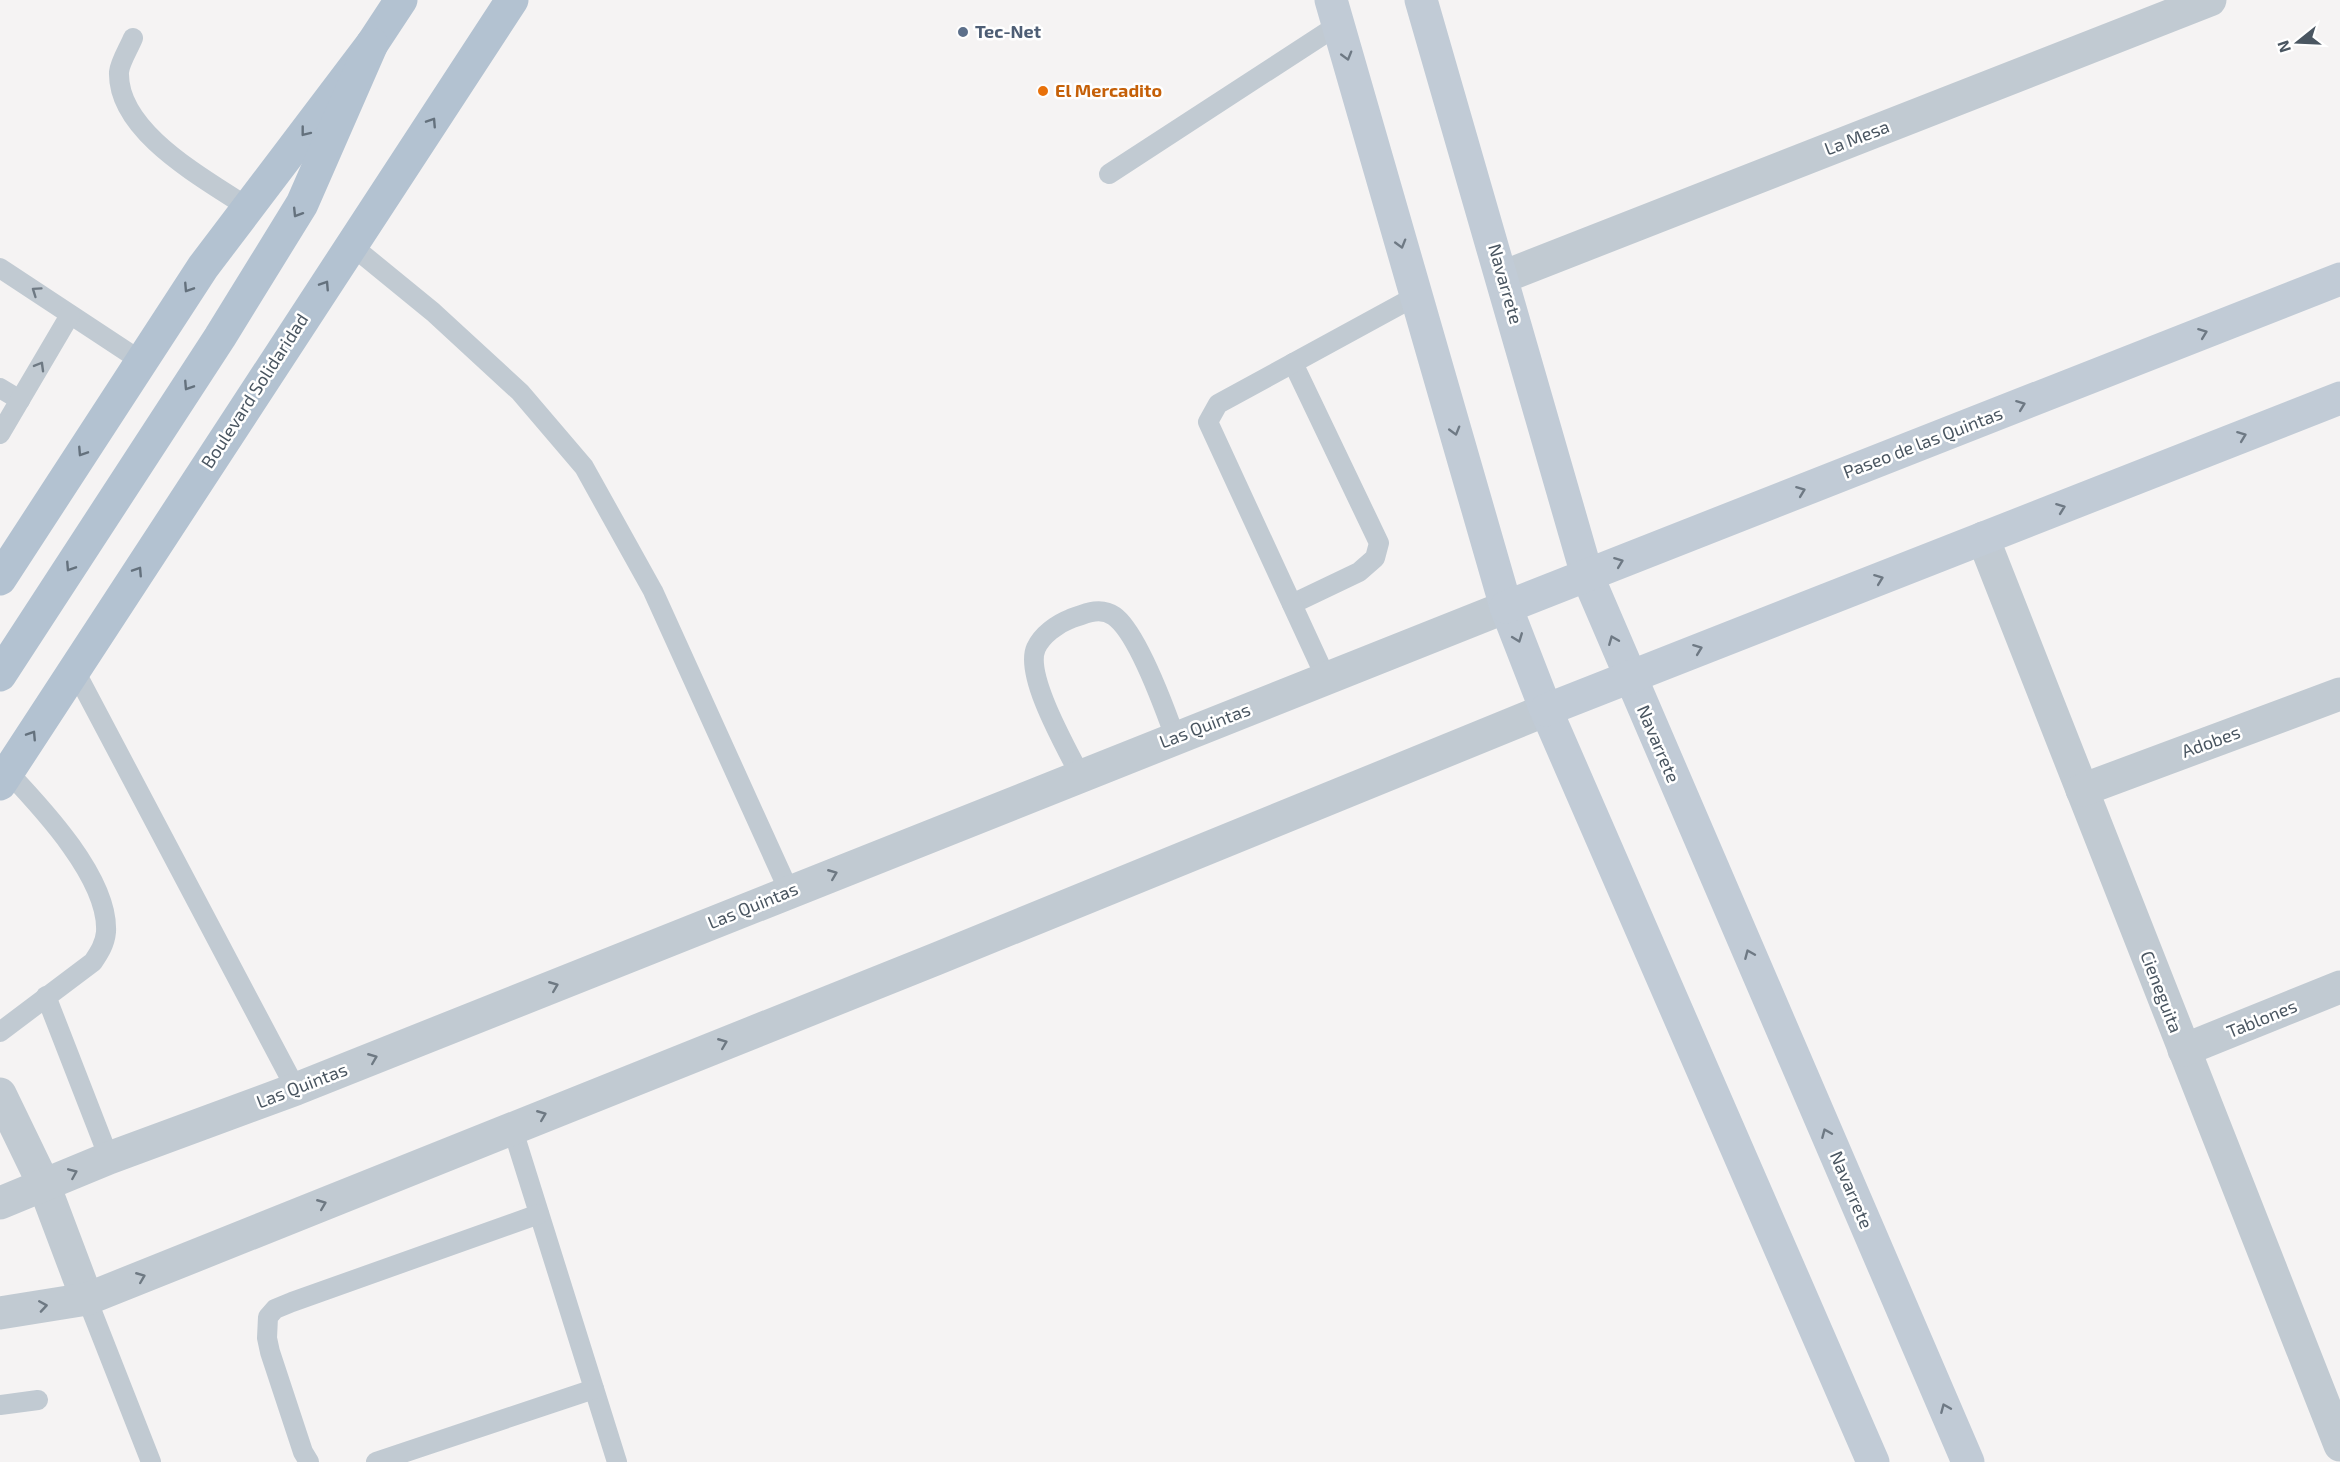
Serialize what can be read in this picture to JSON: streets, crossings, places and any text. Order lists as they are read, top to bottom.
{
  "streets": {
    "main road": ["Navarrete", "Boulevard Solidaridad", "Paseo de las Quintas"],
    "street": [
      "La Mesa",
      "Las Quintas",
      "Adobes",
      "Cieneguita",
      "Tablones"
    ]
  },
  "crossings": [
    ["La Mesa", "Navarrete"],
    ["Navarrete", "Paseo de las Quintas"],
    ["Paseo de las Quintas", "Las Quintas"],
    ["Adobes", "Cieneguita"],
    ["Cieneguita", "Tablones"]
  ],
  "places": ["Tec-Net", "El Mercadito"],
  "north": "left"
}
